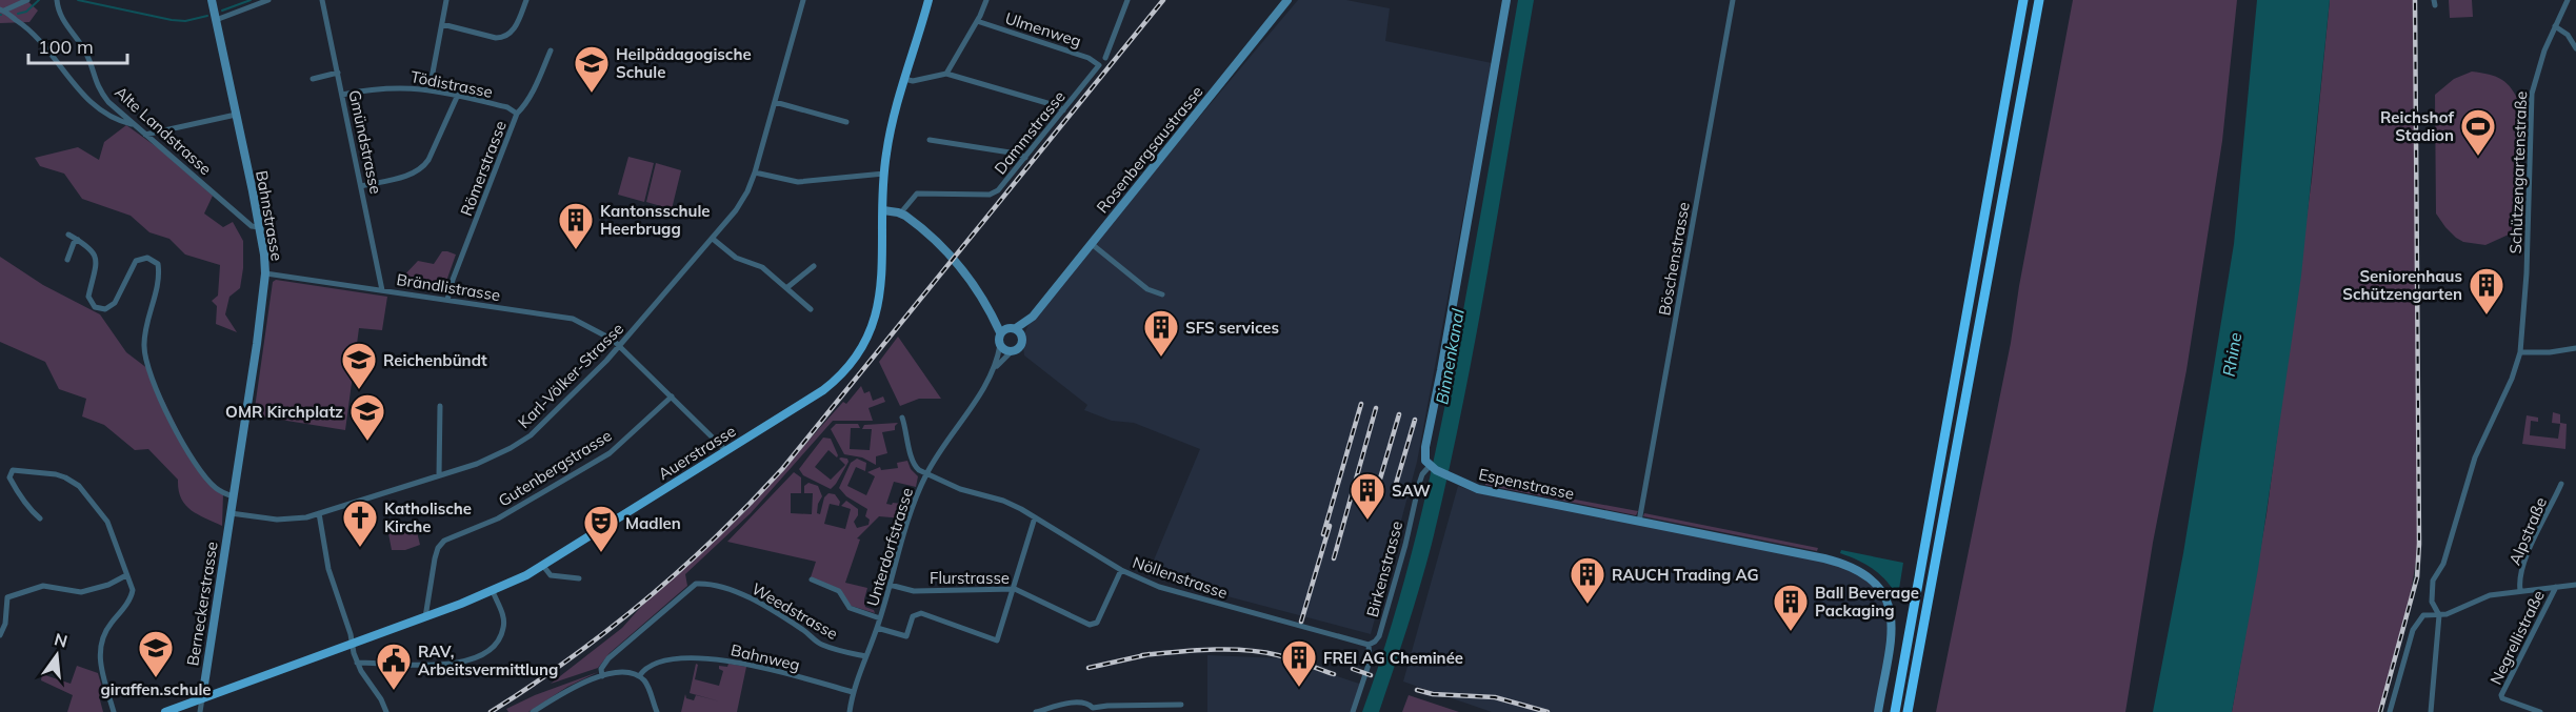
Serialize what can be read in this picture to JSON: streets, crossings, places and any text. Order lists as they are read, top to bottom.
{
  "streets": {
    "main road": ["Auerstrasse"],
    "street": [
      "Ulmenweg",
      "Tödistrasse",
      "Alte Landstrasse",
      "Dammstrasse",
      "Gmündstrasse",
      "Rosenbergsaustrasse",
      "Römerstrasse",
      "Schützengartenstraße",
      "Bahnstrasse",
      "Böschenstrasse",
      "Brändlistrasse",
      "Karl-Völker-Strasse",
      "Gutenbergstrasse",
      "Espenstrasse",
      "Alpstraße",
      "Unterdorfstrasse",
      "Birkenstrasse",
      "Flurstrasse",
      "Nöllenstrasse",
      "Berneckerstrasse",
      "Weedstrasse",
      "Negrellistraße",
      "Bahnweg"
    ]
  },
  "crossings": [
    ["Ulmenweg", "Dammstrasse"],
    ["Tödistrasse", "Gmündstrasse"],
    ["Tödistrasse", "Römerstrasse"],
    ["Alte Landstrasse", "Bahnstrasse"],
    ["Gmündstrasse", "Brändlistrasse"],
    ["Rosenbergsaustrasse", "Unterdorfstrasse"],
    ["Römerstrasse", "Brändlistrasse"],
    ["Schützengartenstraße", "Negrellistraße"],
    ["Bahnstrasse", "Brändlistrasse"],
    ["Bahnstrasse", "Karl-Völker-Strasse"],
    ["Bahnstrasse", "Berneckerstrasse"],
    ["Böschenstrasse", "Espenstrasse"],
    ["Brändlistrasse", "Karl-Völker-Strasse"],
    ["Brändlistrasse", "Auerstrasse"],
    ["Brändlistrasse", "Gutenbergstrasse"],
    ["Karl-Völker-Strasse", "Berneckerstrasse"],
    ["Auerstrasse", "Gutenbergstrasse"],
    ["Auerstrasse", "Berneckerstrasse"],
    ["Espenstrasse", "Birkenstrasse"],
    ["Alpstraße", "Negrellistraße"],
    ["Unterdorfstrasse", "Flurstrasse"],
    ["Unterdorfstrasse", "Nöllenstrasse"],
    ["Unterdorfstrasse", "Weedstrasse"],
    ["Unterdorfstrasse", "Bahnweg"],
    ["Birkenstrasse", "Nöllenstrasse"],
    ["Flurstrasse", "Nöllenstrasse"]
  ],
  "water": ["Rhine", "Binnenkanal"],
  "places": {
    "school or university": [
      "Heilpädagogische Schule",
      "Reichenbündt",
      "OMR Kirchplatz",
      "giraffen.schule"
    ],
    "sports": ["Reichshof Stadion"],
    "building": [
      "Kantonsschule Heerbrugg",
      "Seniorenhaus Schützengarten",
      "SFS services",
      "SAW",
      "RAUCH Trading AG",
      "Ball Beverage Packaging",
      "FREI AG Cheminée"
    ],
    "church": ["Katholische Kirche"],
    "theatre": ["Madlen"],
    "public building": ["RAV, Arbeitsvermittlung"]
  },
  "scale_bar": "100 m",
  "north": "top"
}
